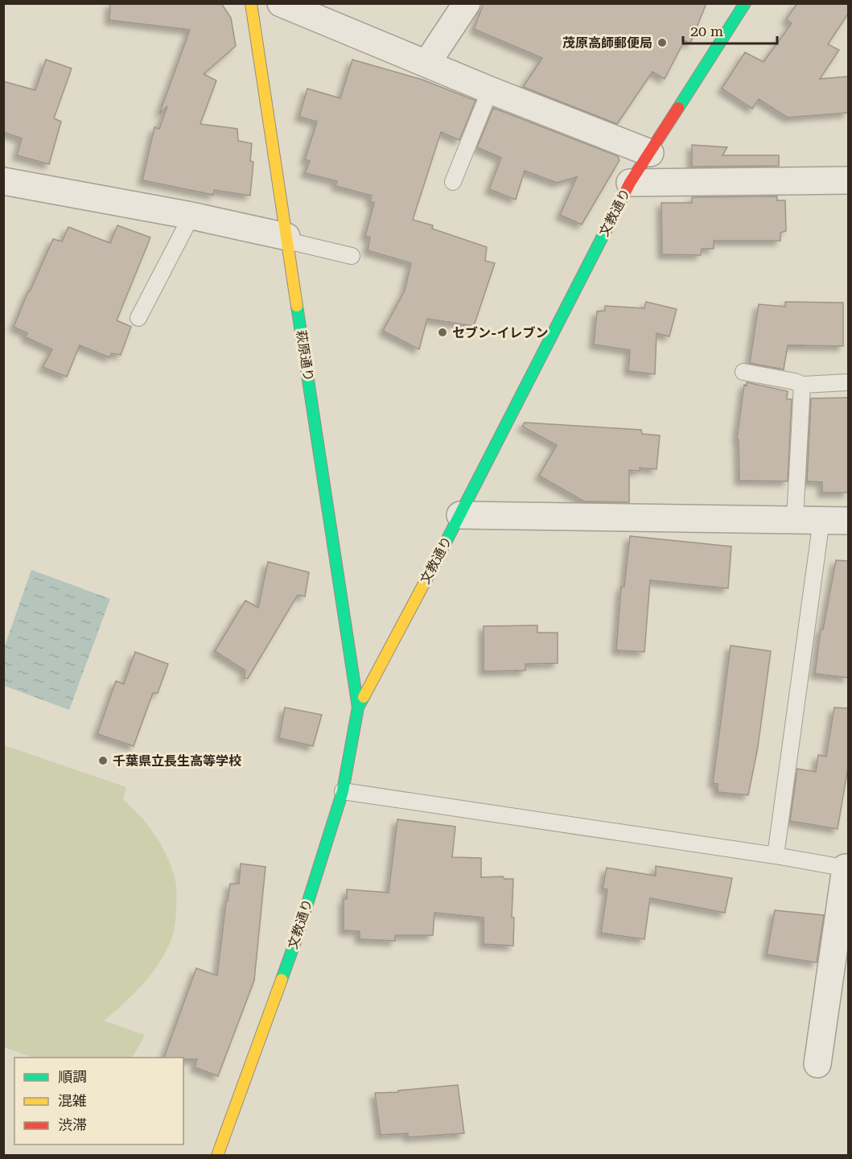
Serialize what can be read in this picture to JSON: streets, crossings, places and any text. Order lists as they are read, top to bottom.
{
  "streets": {
    "street": ["文教通り", "萩原通り"]
  },
  "crossings": [
    ["文教通り", "萩原通り"]
  ],
  "places": ["茂原高師郵便局", "セブン-イレブン", "千葉県立長生高等学校"],
  "legend": ["順調", "混雑", "渋滞"],
  "scale_bar": "20 m"
}
